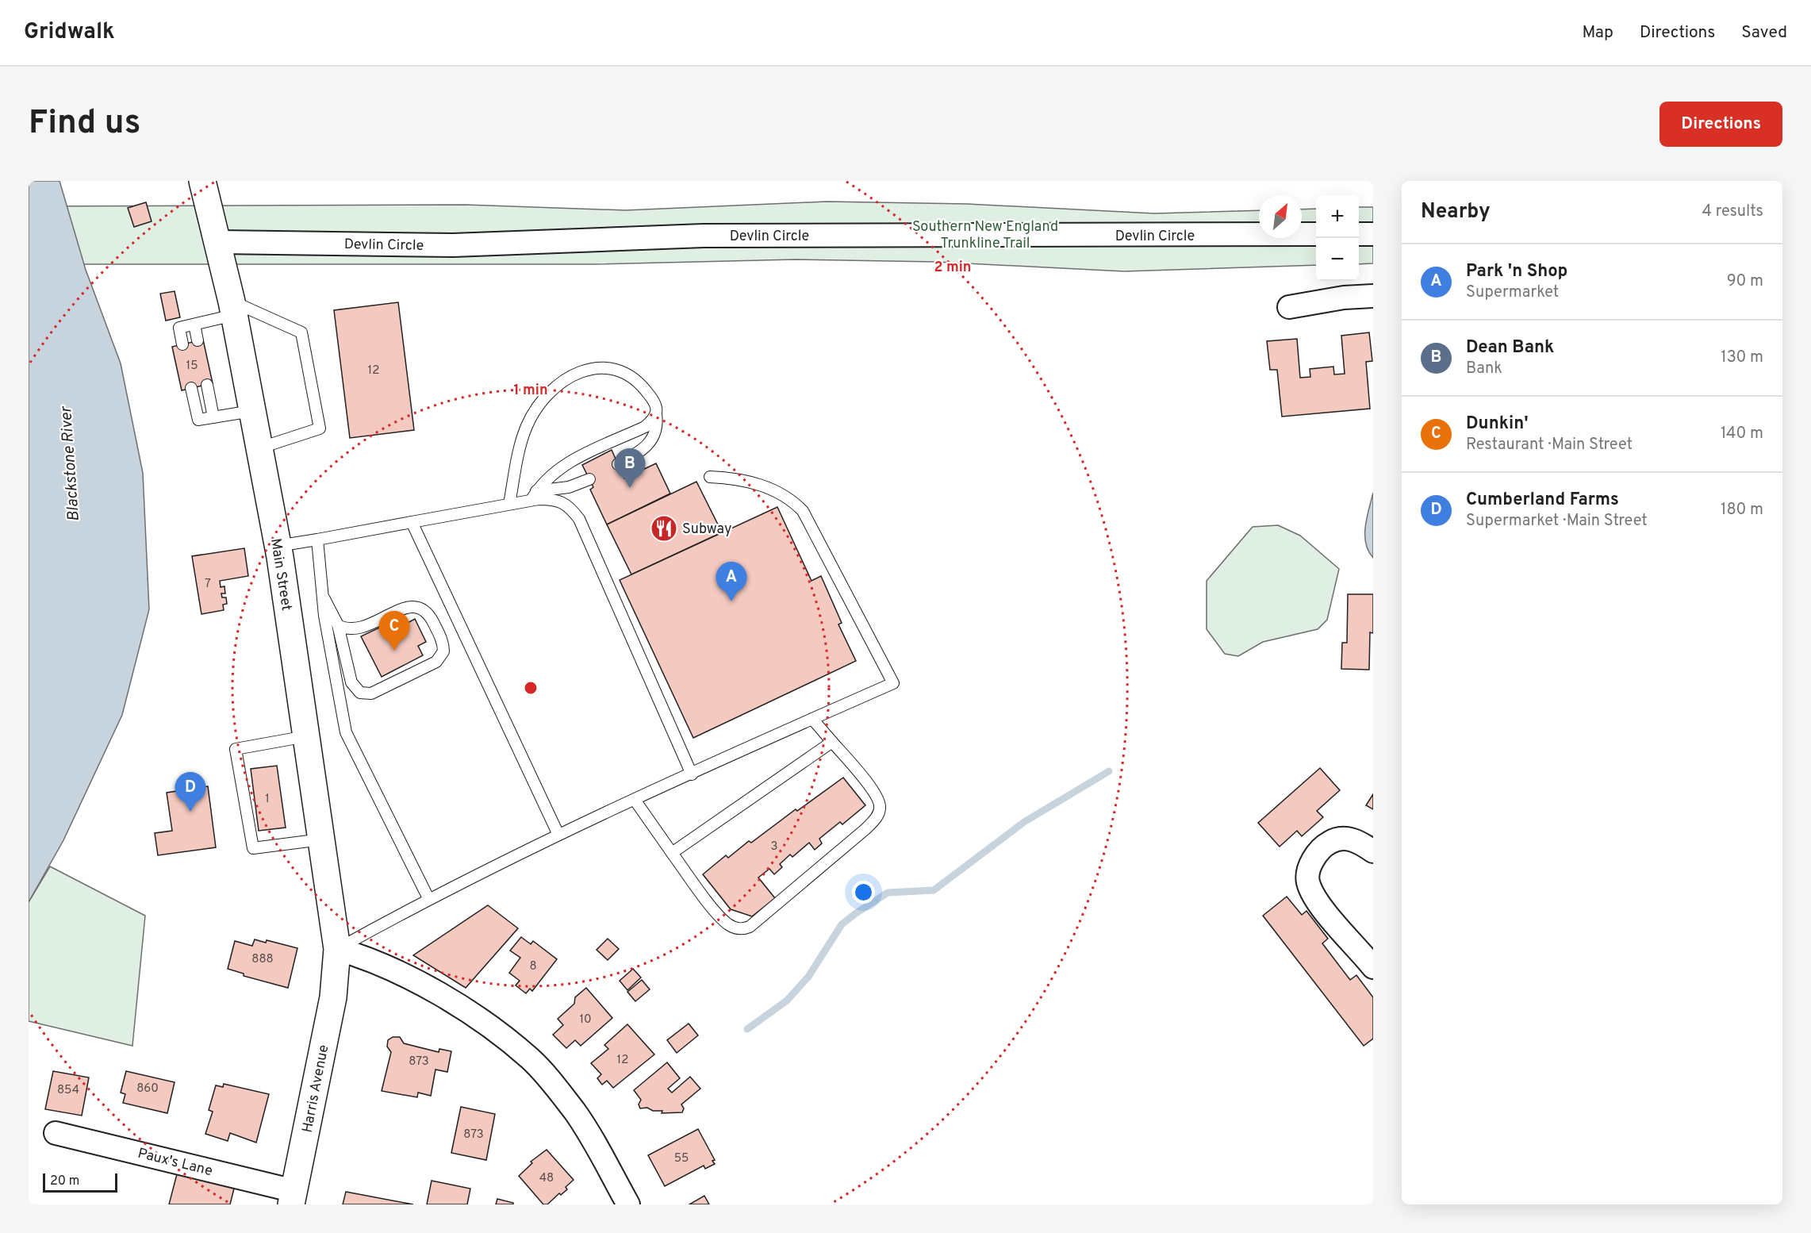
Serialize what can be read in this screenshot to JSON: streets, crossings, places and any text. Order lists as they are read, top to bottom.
{
  "streets": {
    "main road": ["Main Street", "Harris Avenue"],
    "street": ["Devlin Circle", "Paux's Lane"]
  },
  "crossings": [
    ["Devlin Circle", "Main Street"],
    ["Main Street", "Harris Avenue"],
    ["Harris Avenue", "Paux's Lane"]
  ],
  "water": ["Blackstone River"],
  "parks": ["Southern New England Trunkline Trail"],
  "places": {
    "restaurant": ["Subway"]
  },
  "house_numbers": [
    "15",
    "12",
    "7",
    "1",
    "3",
    "888",
    "8",
    "10",
    "12",
    "873",
    "860",
    "854",
    "873",
    "55",
    "48"
  ],
  "scale_bar": "20 m",
  "north": "top right",
  "page": {
    "header": "Gridwalk",
    "nav": ["Map", "Directions", "Saved"],
    "buttons": "Directions",
    "title": "Find us",
    "heading": ["Nearby", "4 results"],
    "map_buttons": ["+", "−"],
    "list": [
      {
        "mark": "A",
        "name": "Park 'n Shop",
        "note": "Supermarket",
        "value": "90 m"
      },
      {
        "mark": "B",
        "name": "Dean Bank",
        "note": "Bank",
        "value": "130 m"
      },
      {
        "mark": "C",
        "name": "Dunkin'",
        "note": "Restaurant · Main Street",
        "value": "140 m"
      },
      {
        "mark": "D",
        "name": "Cumberland Farms",
        "note": "Supermarket · Main Street",
        "value": "180 m"
      }
    ],
    "pins": [
      "B",
      "A",
      "C",
      "D"
    ],
    "scale": "20 m"
  },
  "rings": ["2 min", "1 min"]
}
